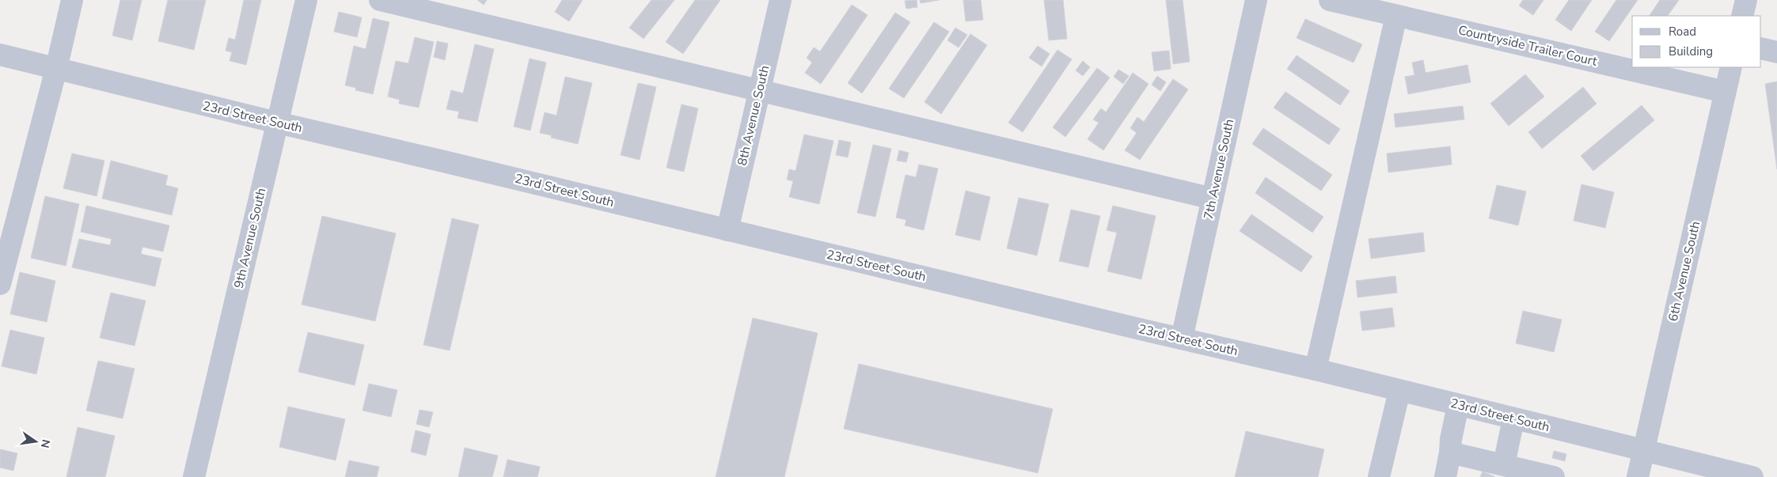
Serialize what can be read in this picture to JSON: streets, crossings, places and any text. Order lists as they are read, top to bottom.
{
  "streets": {
    "street": [
      "Countryside Trailer Court",
      "8th Avenue South",
      "23rd Street South",
      "7th Avenue South",
      "9th Avenue South",
      "6th Avenue South"
    ]
  },
  "crossings": [
    ["Countryside Trailer Court", "6th Avenue South"],
    ["8th Avenue South", "23rd Street South"],
    ["23rd Street South", "7th Avenue South"],
    ["23rd Street South", "9th Avenue South"],
    ["23rd Street South", "6th Avenue South"]
  ],
  "legend": ["Road", "Building"],
  "north": "right"
}
